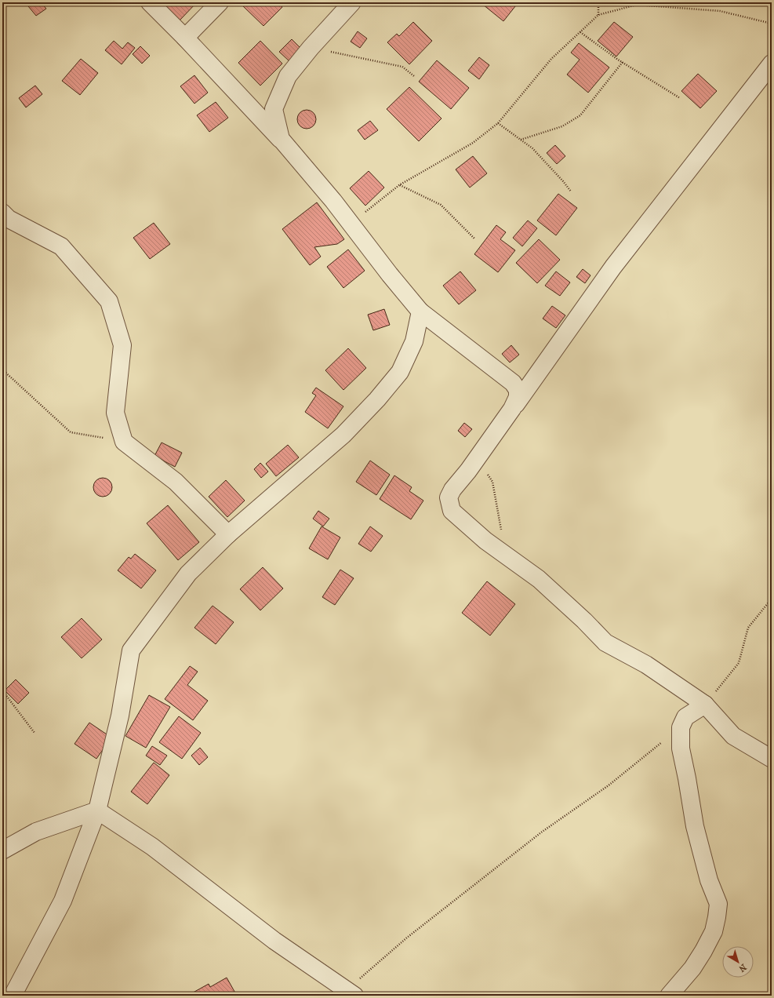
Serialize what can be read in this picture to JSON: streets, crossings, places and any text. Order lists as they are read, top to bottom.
{
  "north": "bottom right"
}
